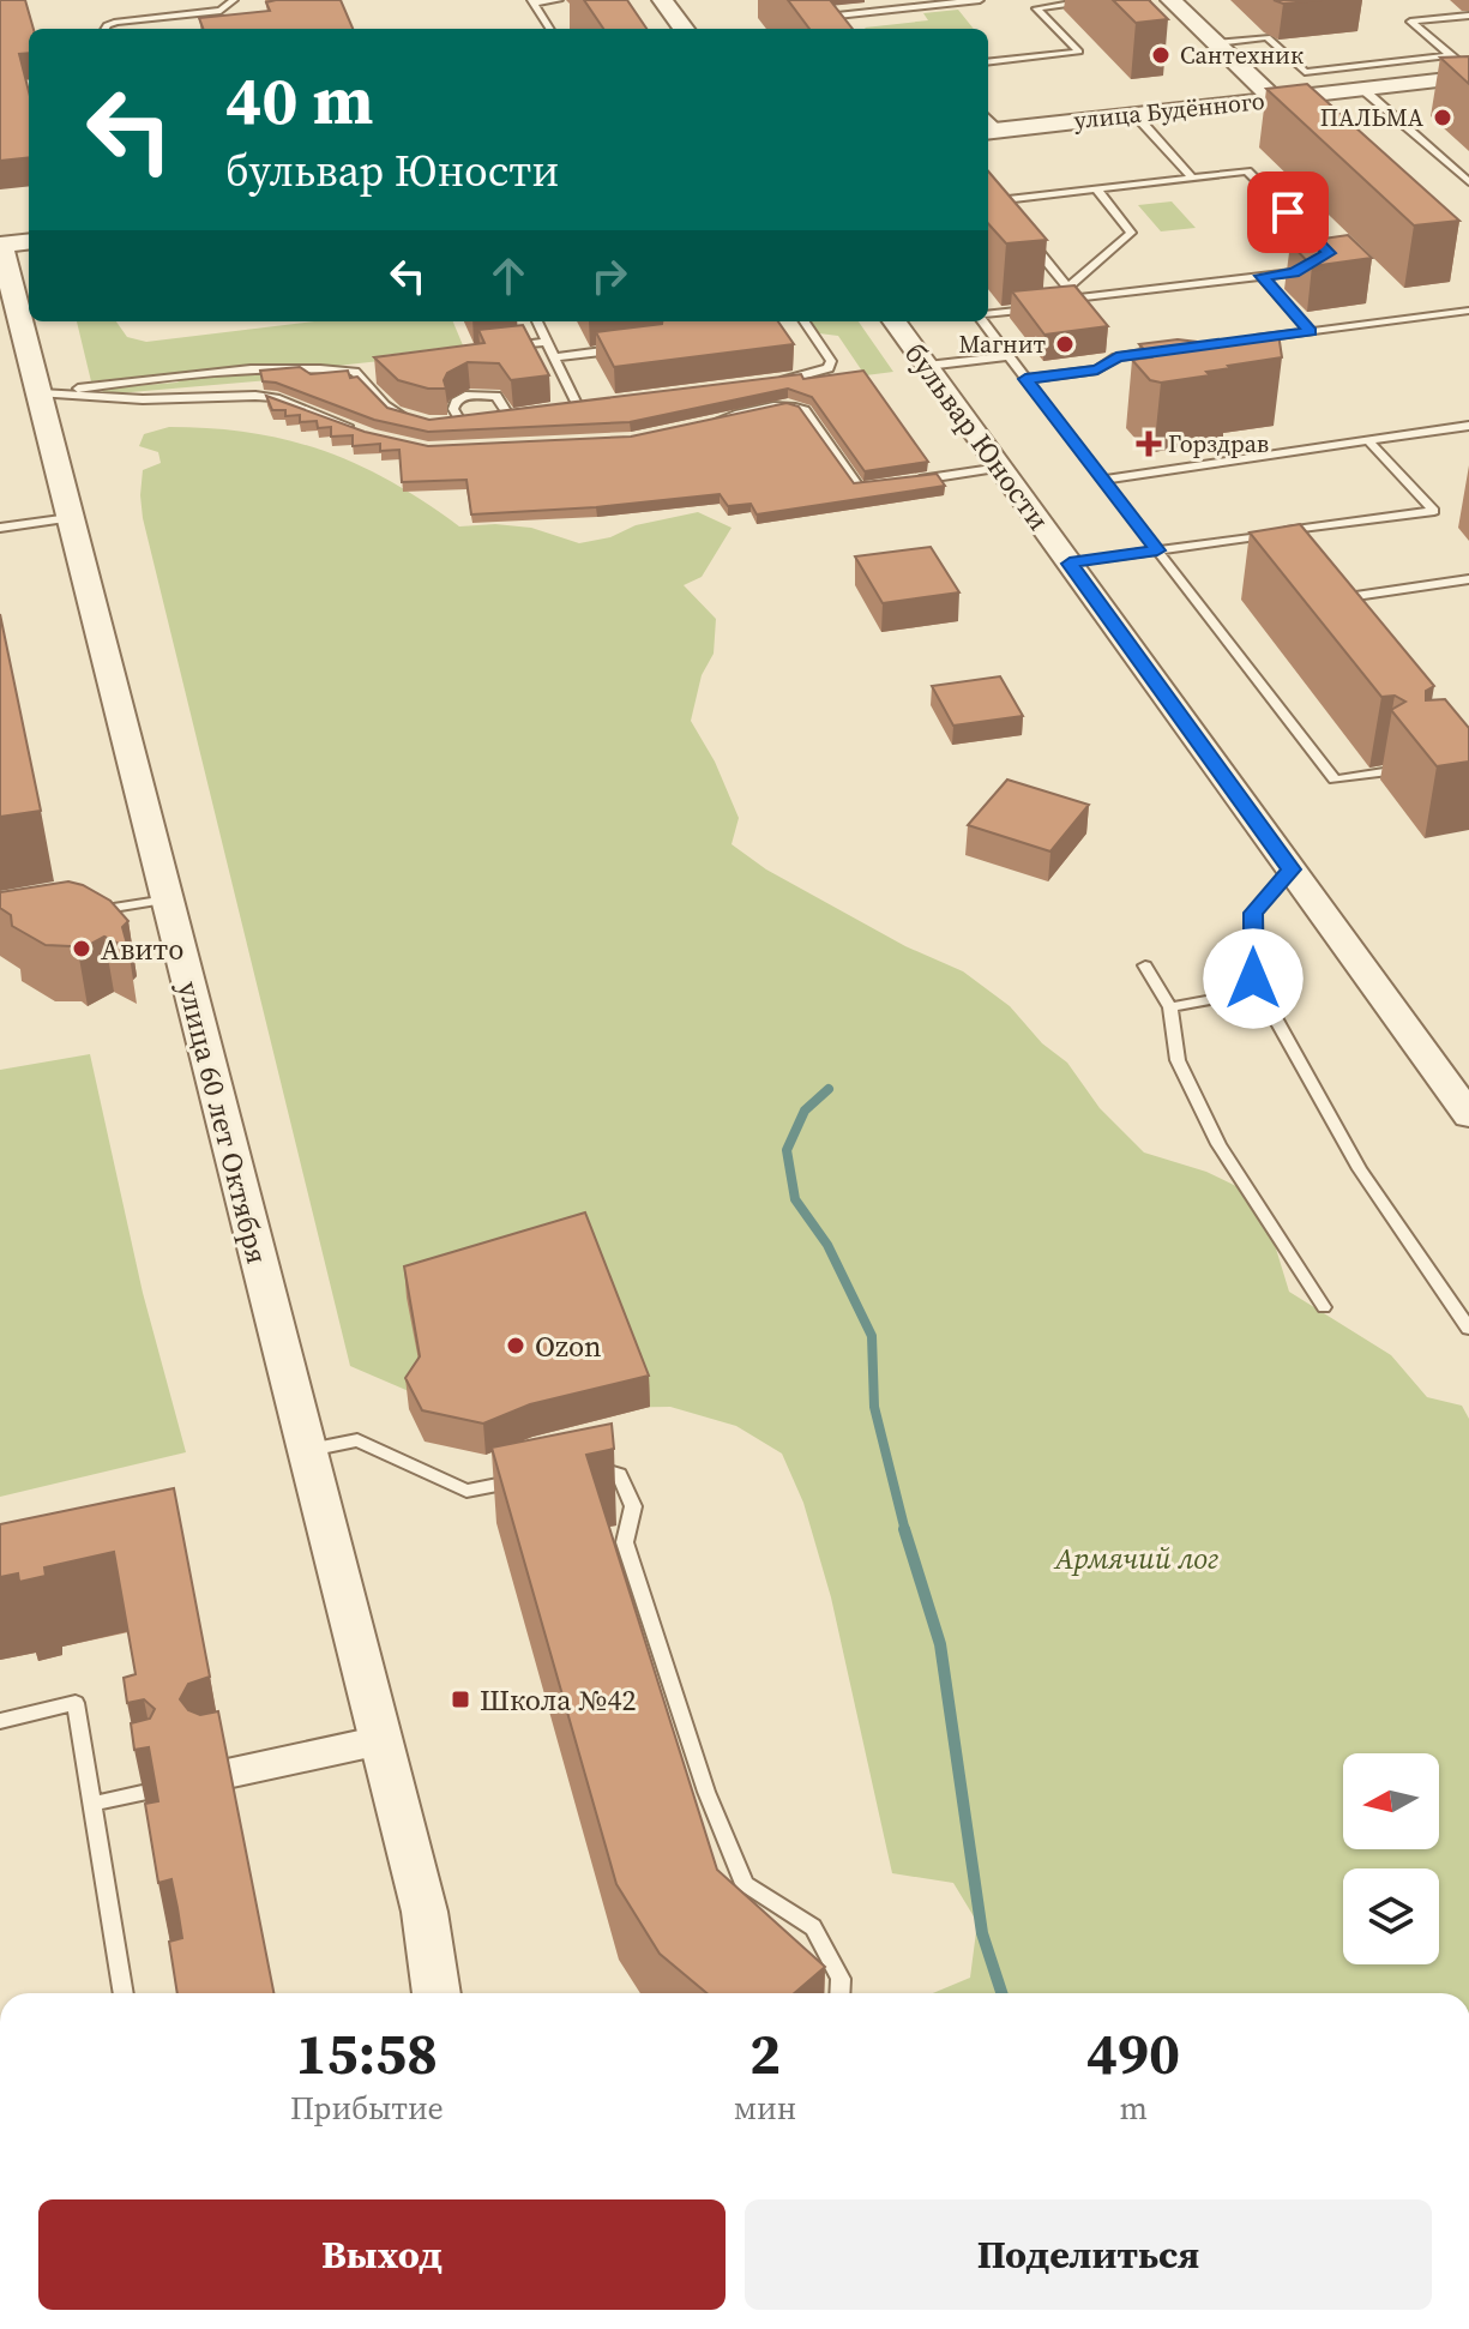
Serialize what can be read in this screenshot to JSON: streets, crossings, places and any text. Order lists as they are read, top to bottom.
{
  "streets": {
    "street": ["улица Будённого", "бульвар Юности", "улица 60 лет Октября"]
  },
  "parks": ["Армячий лог"],
  "places": {
    "other": [
      "Сантехник",
      "ПАЛЬМА",
      "Магнит",
      "Авито",
      "Ozon"
    ],
    "health": ["Горздрав"],
    "transit": ["Школа №42"]
  },
  "north": "left",
  "page": {
    "turn": ["40 m", "бульвар Юности"],
    "eta": [
      "15:58",
      "Прибытие",
      "2",
      "мин",
      "490",
      "m"
    ],
    "buttons": ["Выход", "Поделиться"]
  }
}
